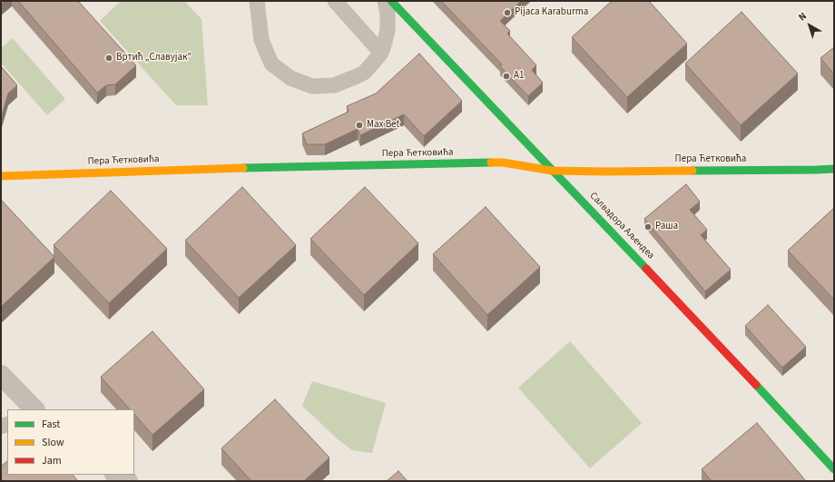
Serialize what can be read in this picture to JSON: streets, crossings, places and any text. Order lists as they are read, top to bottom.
{
  "streets": {
    "street": ["Пера Ћетковића", "Салвадора Аљендеа"]
  },
  "crossings": [
    ["Пера Ћетковића", "Салвадора Аљендеа"]
  ],
  "places": [
    "Pijaca Karaburma",
    "Вртић „Славујак”",
    "A1",
    "Max Bet",
    "Раша"
  ],
  "legend": ["Fast", "Slow", "Jam"],
  "north": "top left"
}
